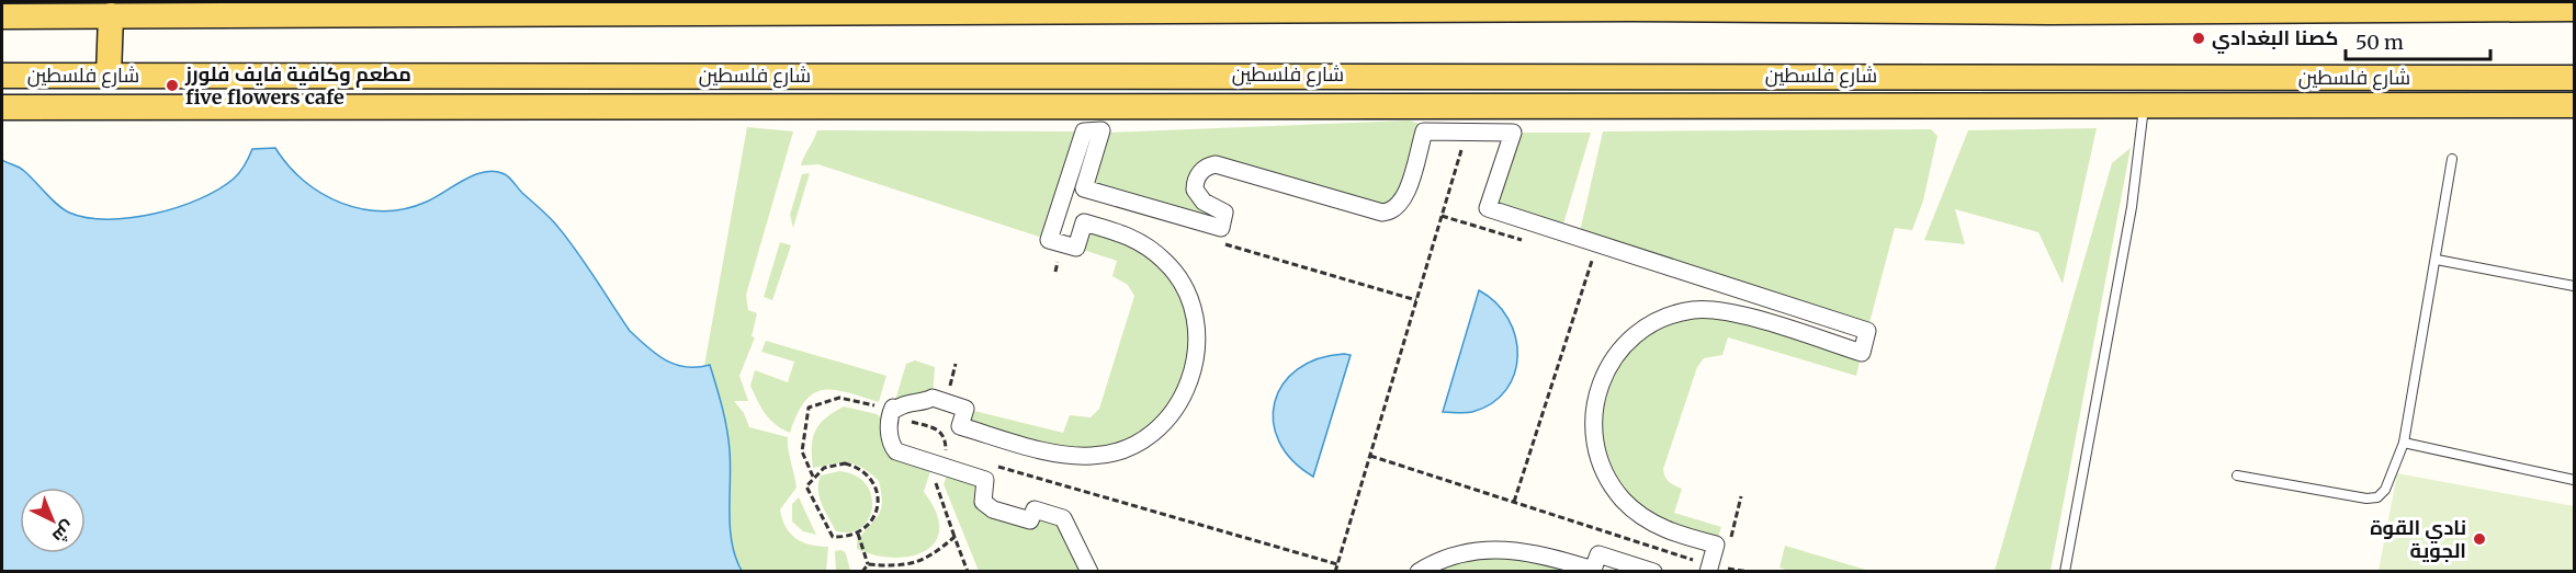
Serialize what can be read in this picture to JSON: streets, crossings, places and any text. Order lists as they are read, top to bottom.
{
  "streets": {
    "main road": ["شارع فلسطين"]
  },
  "places": ["كصنا البغدادي", "مطعم وكافية فايف فلورز five flowers cafe", "نادي القوة الجوية"],
  "scale_bar": "50 m",
  "north": "bottom right"
}
